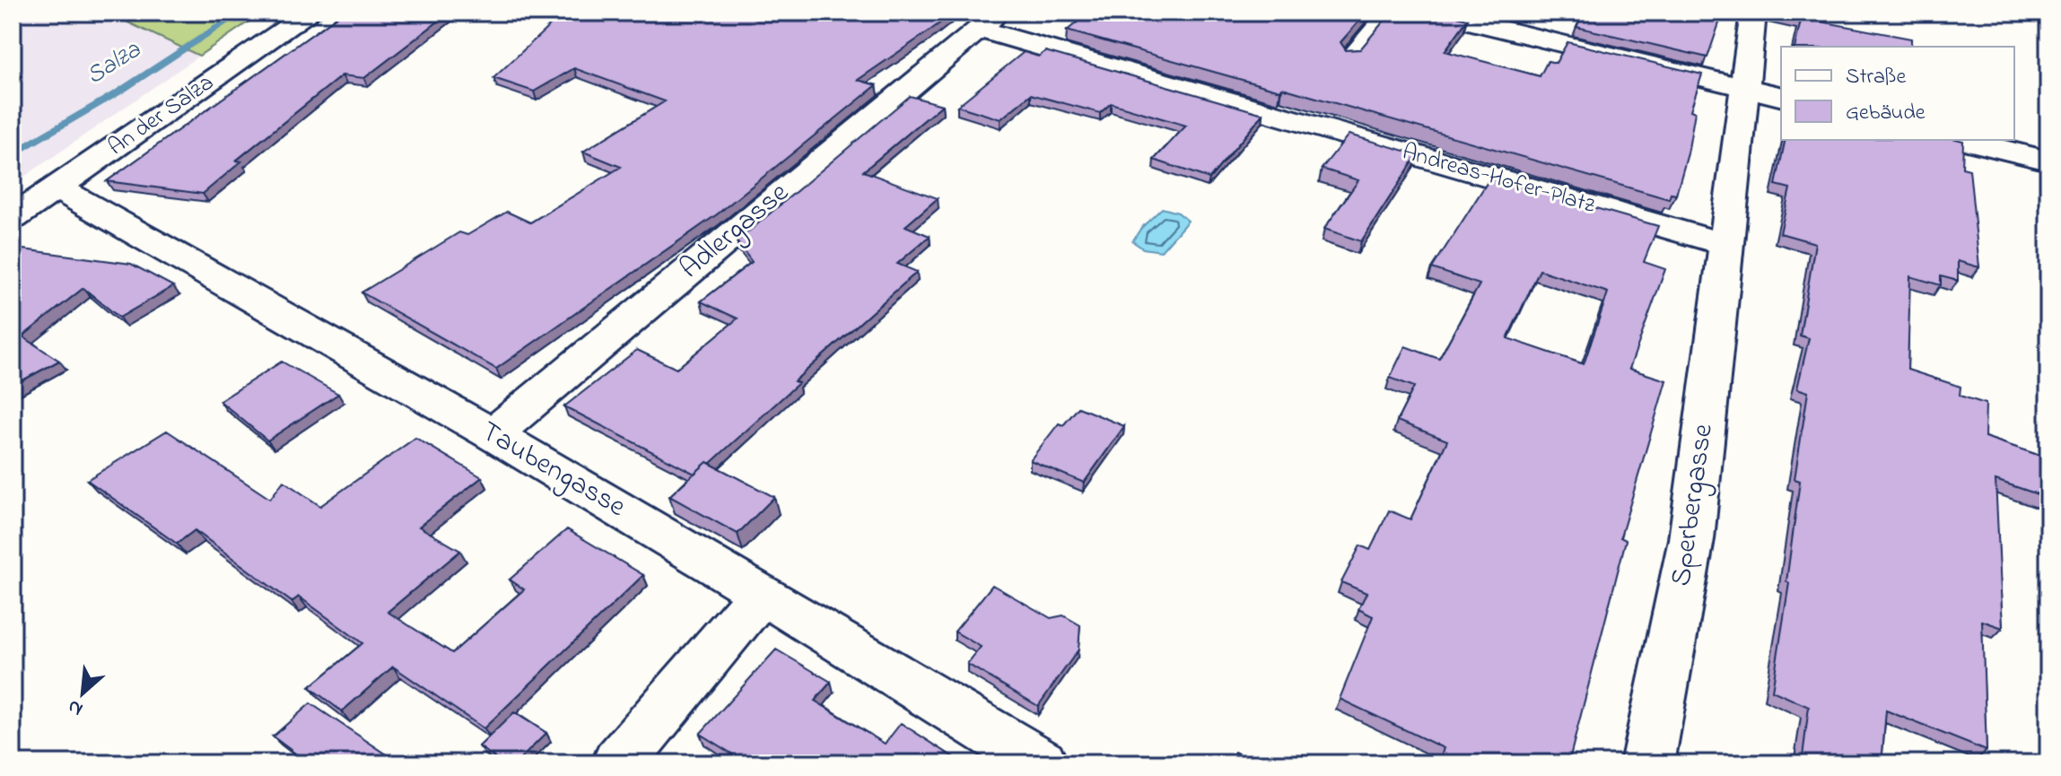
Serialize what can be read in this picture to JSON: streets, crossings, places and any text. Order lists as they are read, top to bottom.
{
  "streets": {
    "street": [
      "An der Salza",
      "Andreas-Hofer-Platz",
      "Adlergasse",
      "Taubengasse",
      "Sperbergasse"
    ]
  },
  "crossings": [
    ["An der Salza", "Taubengasse"],
    ["Andreas-Hofer-Platz", "Adlergasse"],
    ["Andreas-Hofer-Platz", "Sperbergasse"],
    ["Adlergasse", "Taubengasse"]
  ],
  "water": ["Salza"],
  "legend": ["Straße", "Gebäude"],
  "north": "bottom left"
}
